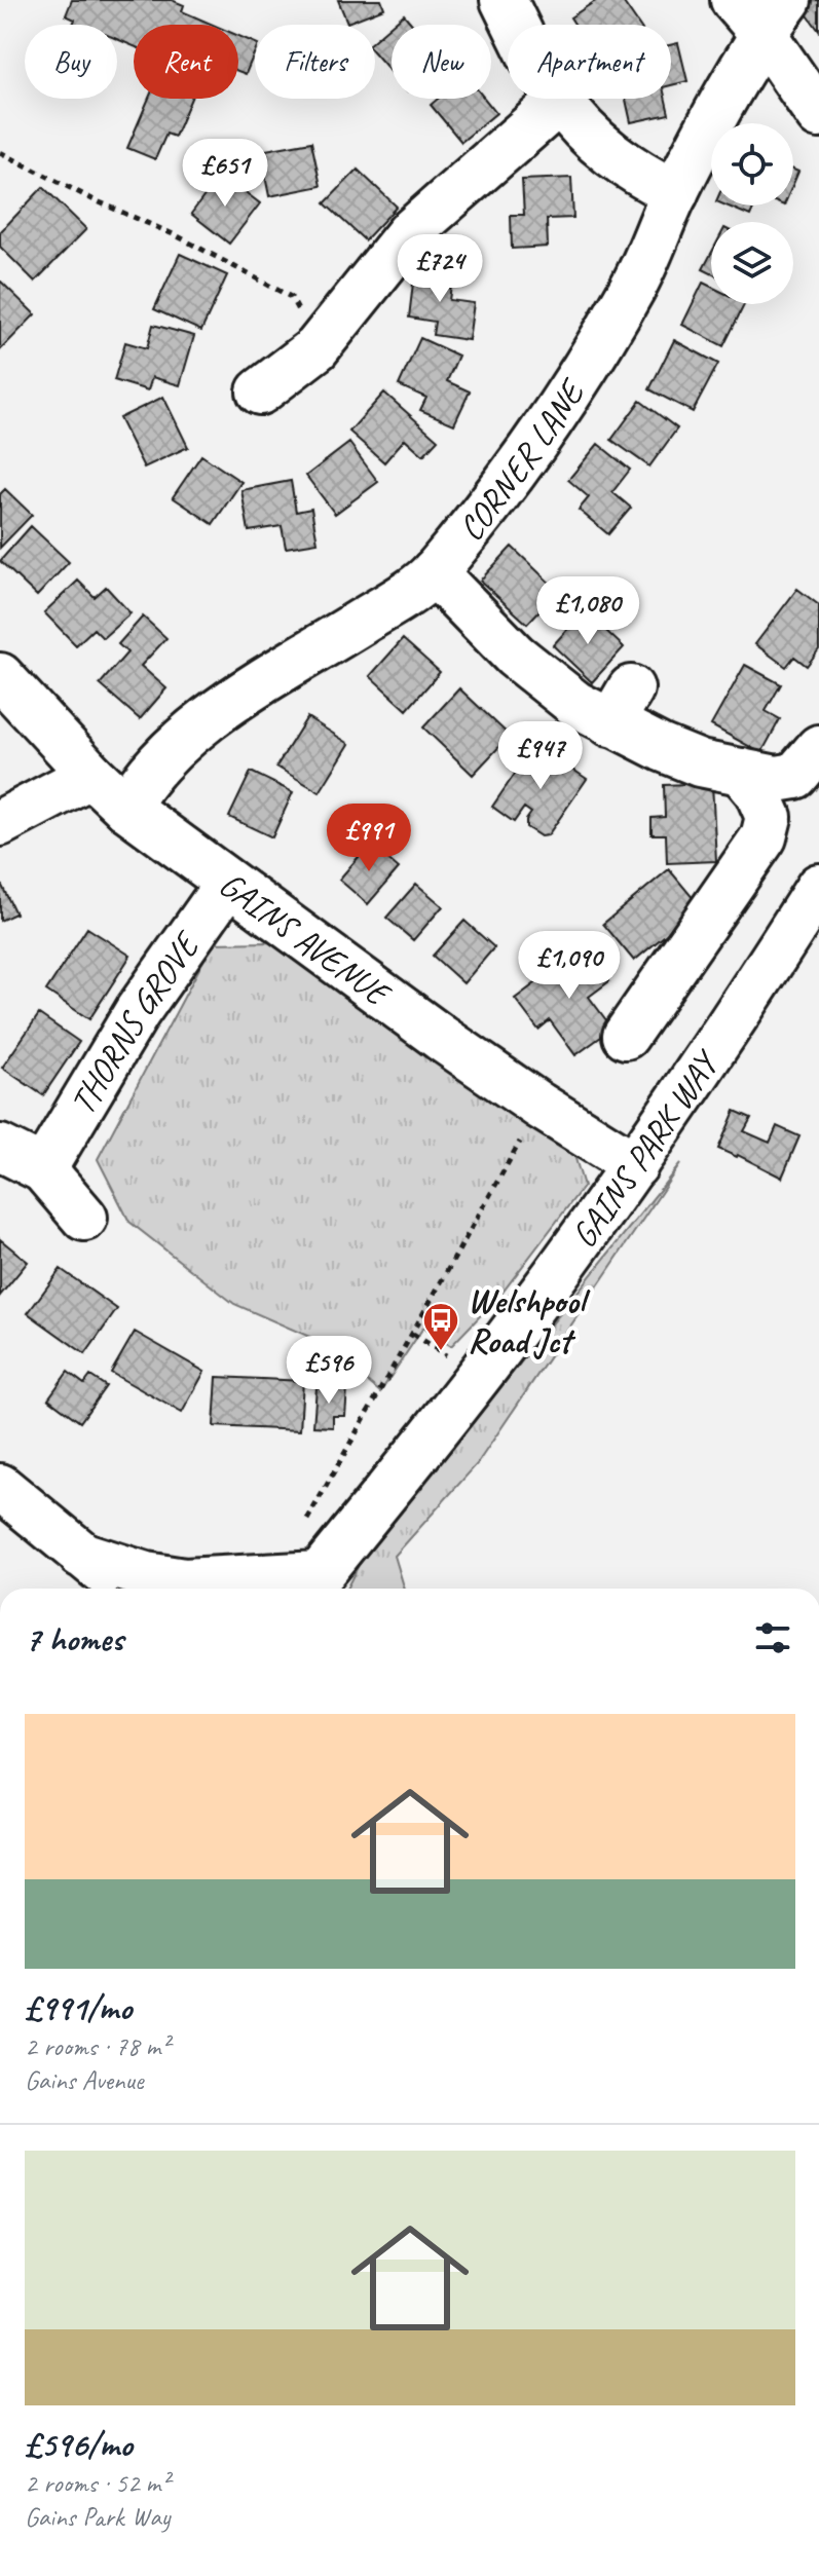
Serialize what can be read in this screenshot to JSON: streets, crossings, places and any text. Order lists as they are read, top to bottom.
{
  "streets": {
    "street": [
      "CORNER LANE",
      "GAINS AVENUE",
      "THORNS GROVE",
      "GAINS PARK WAY"
    ]
  },
  "crossings": [
    ["CORNER LANE", "GAINS AVENUE"],
    ["GAINS AVENUE", "THORNS GROVE"],
    ["GAINS AVENUE", "GAINS PARK WAY"]
  ],
  "places": {
    "bus stop": ["Welshpool Road Jct"]
  },
  "page": {
    "chip": [
      "Buy",
      "Rent",
      "Filters",
      "New",
      "Apartment"
    ],
    "price": [
      "£651",
      "£724",
      "£1,080",
      "£947",
      "£991",
      "£1,090",
      "£596"
    ],
    "heading": "7 homes",
    "list": [
      {
        "name": "£991/mo",
        "note": "2 rooms · 78 m² · Gains Avenue"
      },
      {
        "name": "£596/mo",
        "note": "2 rooms · 52 m² · Gains Park Way"
      }
    ]
  }
}
